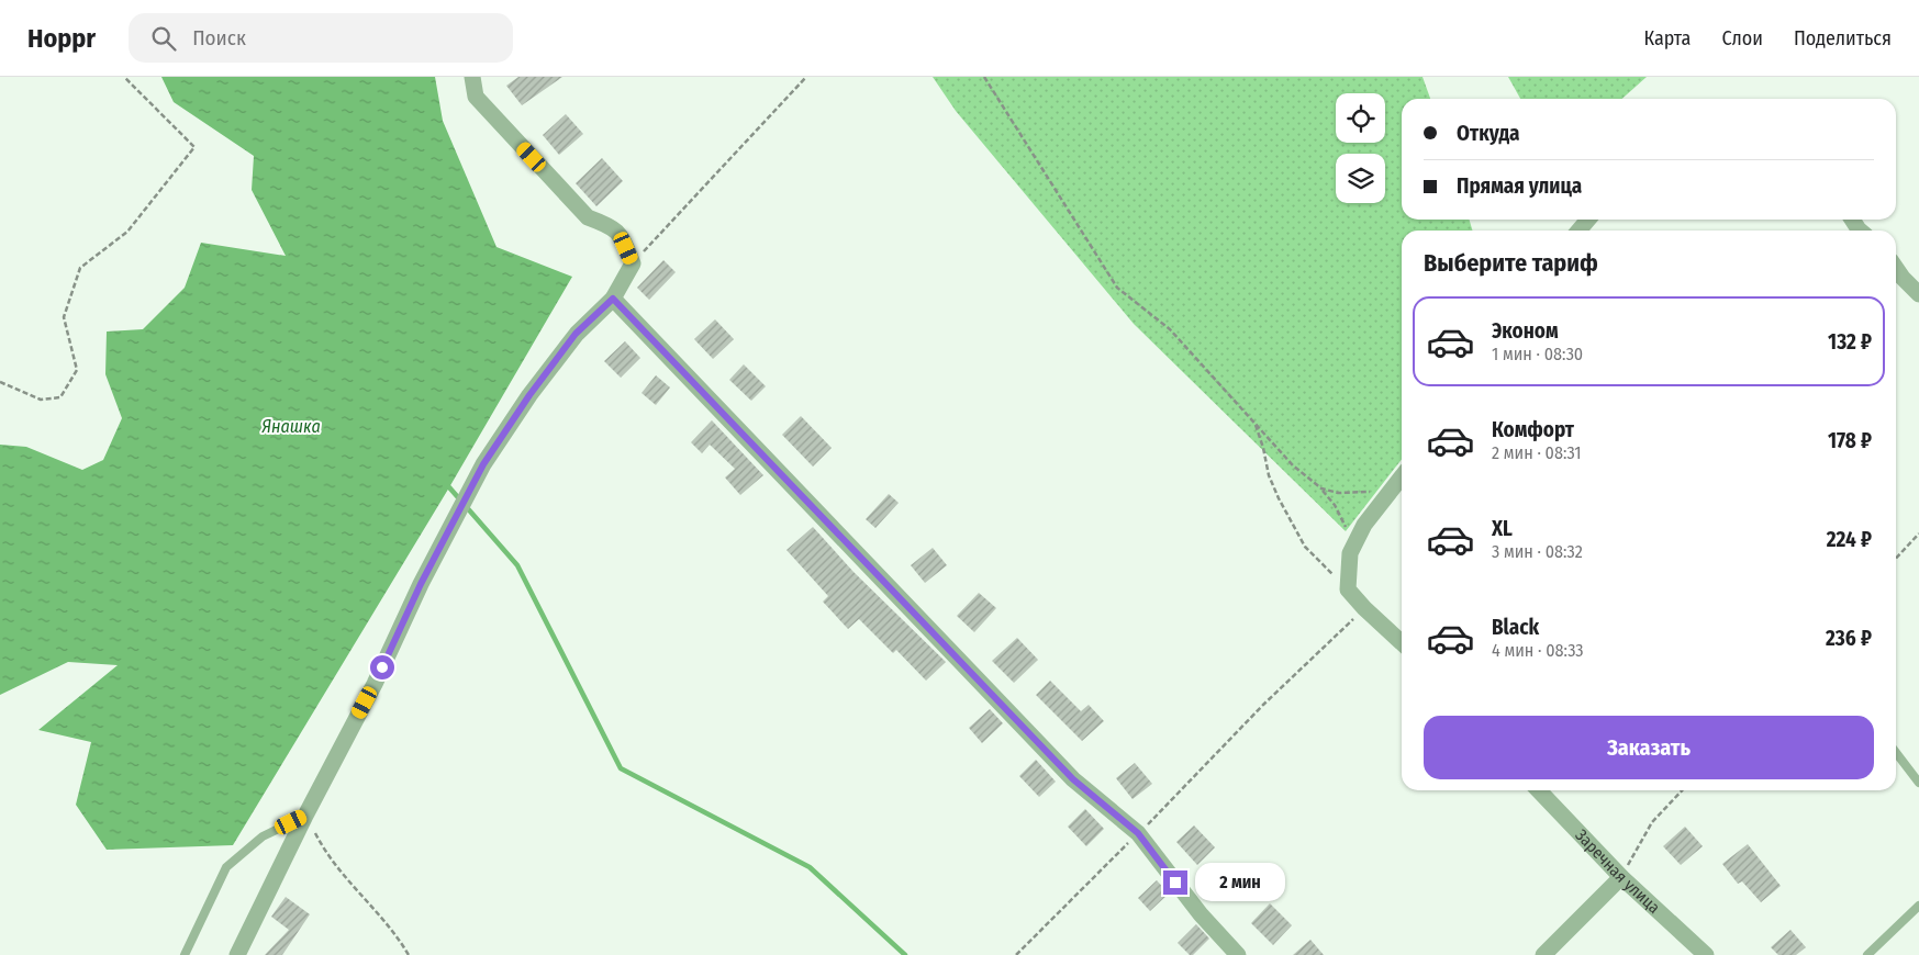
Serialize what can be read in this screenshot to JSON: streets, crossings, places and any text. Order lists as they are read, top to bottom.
{
  "streets": {
    "street": ["Заречная улица"]
  },
  "water": ["Янашка"],
  "page": {
    "header": "Hoppr",
    "search": "Поиск",
    "nav": ["Карта", "Слои", "Поделиться"],
    "banner": ["Откуда", "Прямая улица"],
    "heading": "Выберите тариф",
    "list": [
      {
        "name": "Эконом",
        "note": "1 мин · 08:30",
        "value": "132 ₽"
      },
      {
        "name": "Комфорт",
        "note": "2 мин · 08:31",
        "value": "178 ₽"
      },
      {
        "name": "XL",
        "note": "3 мин · 08:32",
        "value": "224 ₽"
      },
      {
        "name": "Black",
        "note": "4 мин · 08:33",
        "value": "236 ₽"
      }
    ],
    "buttons": "Заказать",
    "bubble": "2 мин"
  }
}
